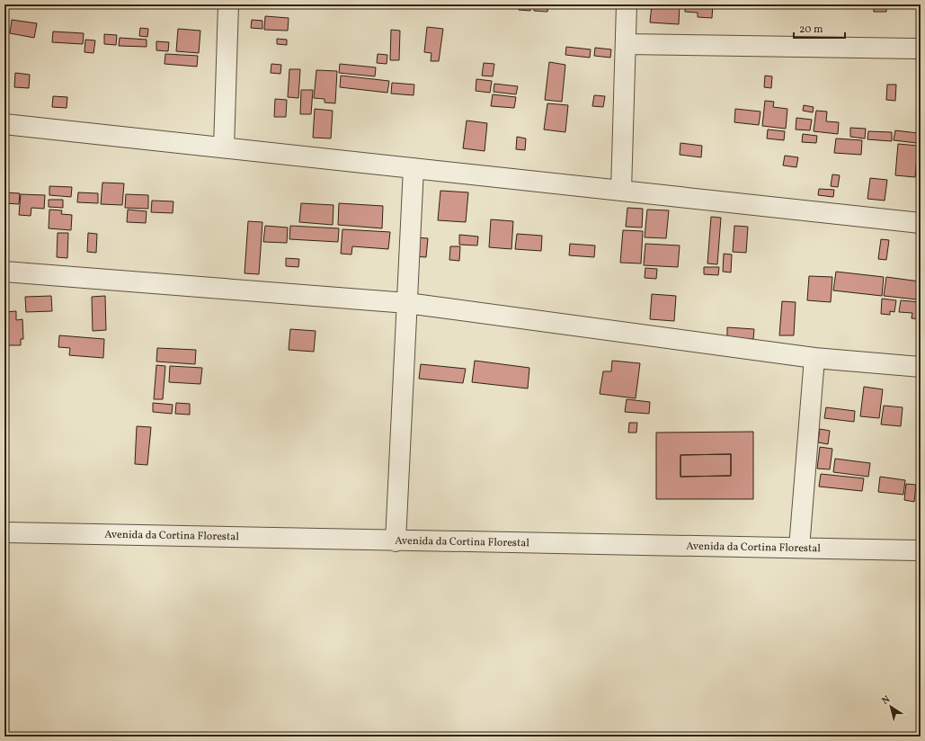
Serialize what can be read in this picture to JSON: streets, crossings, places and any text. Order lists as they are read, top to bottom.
{
  "streets": {
    "street": ["Avenida da Cortina Florestal"]
  },
  "scale_bar": "20 m",
  "north": "top left"
}
